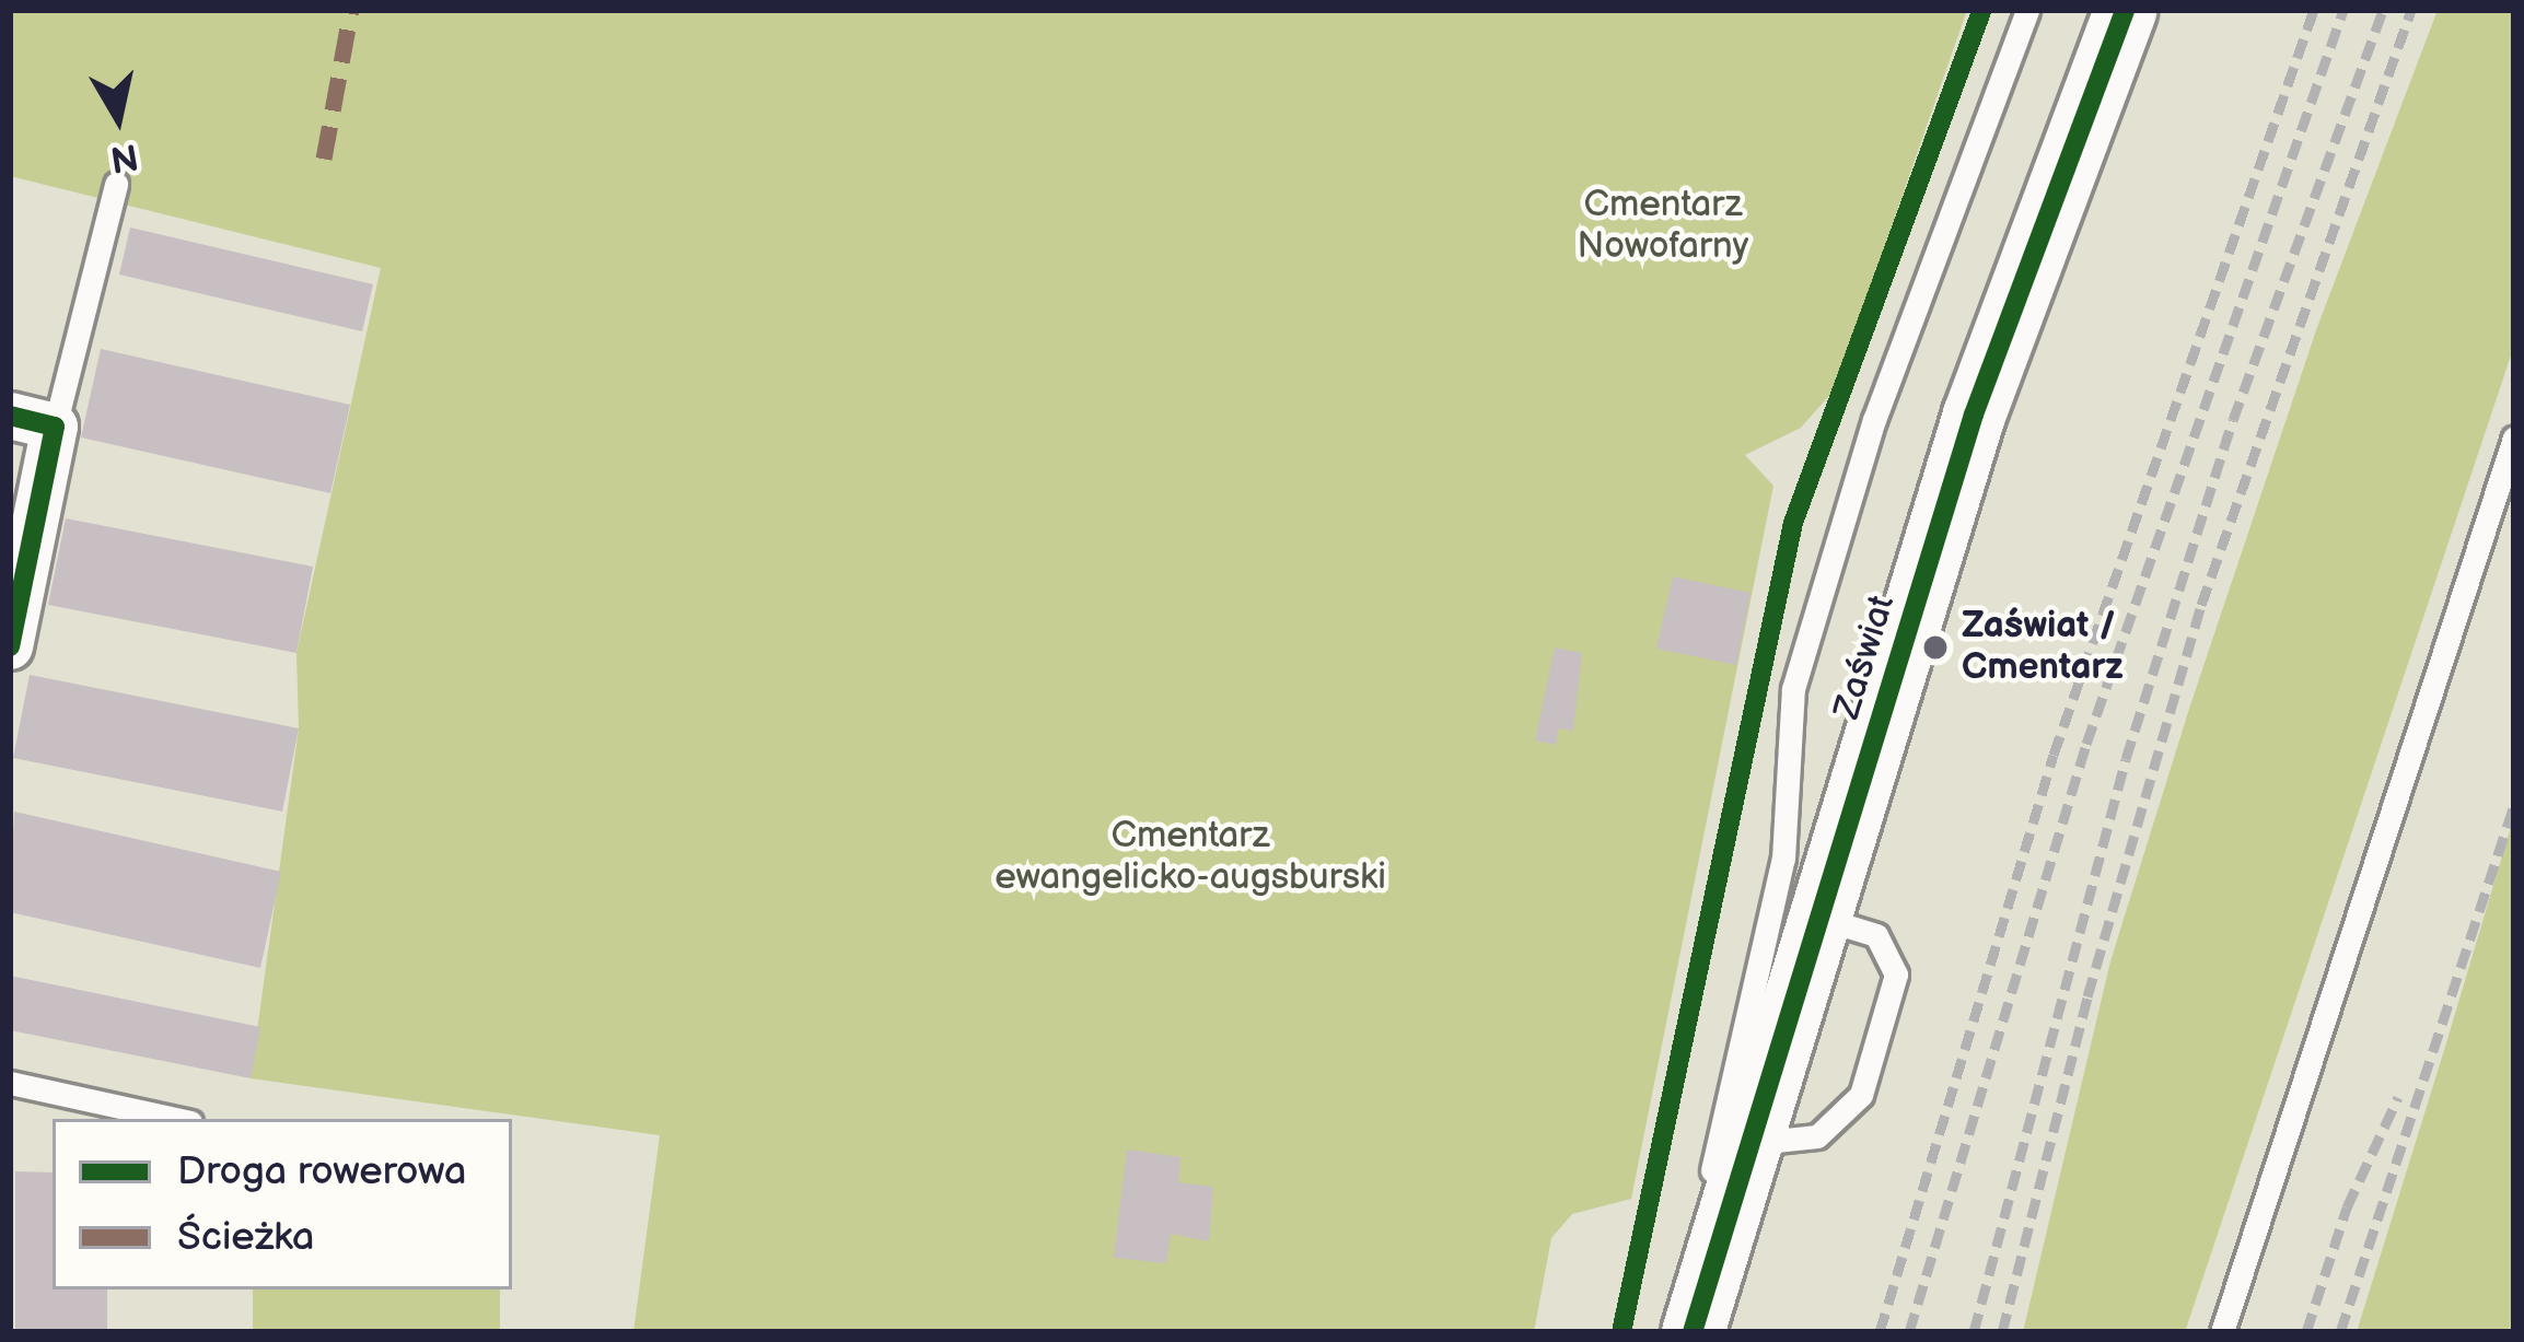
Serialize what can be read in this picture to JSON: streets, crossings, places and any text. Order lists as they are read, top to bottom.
{
  "streets": {
    "street": ["Zaświat"]
  },
  "parks": ["Cmentarz Nowofarny", "Cmentarz ewangelicko-augsburski"],
  "places": ["Zaświat / Cmentarz"],
  "legend": ["Droga rowerowa", "Ścieżka"],
  "north": "bottom"
}
